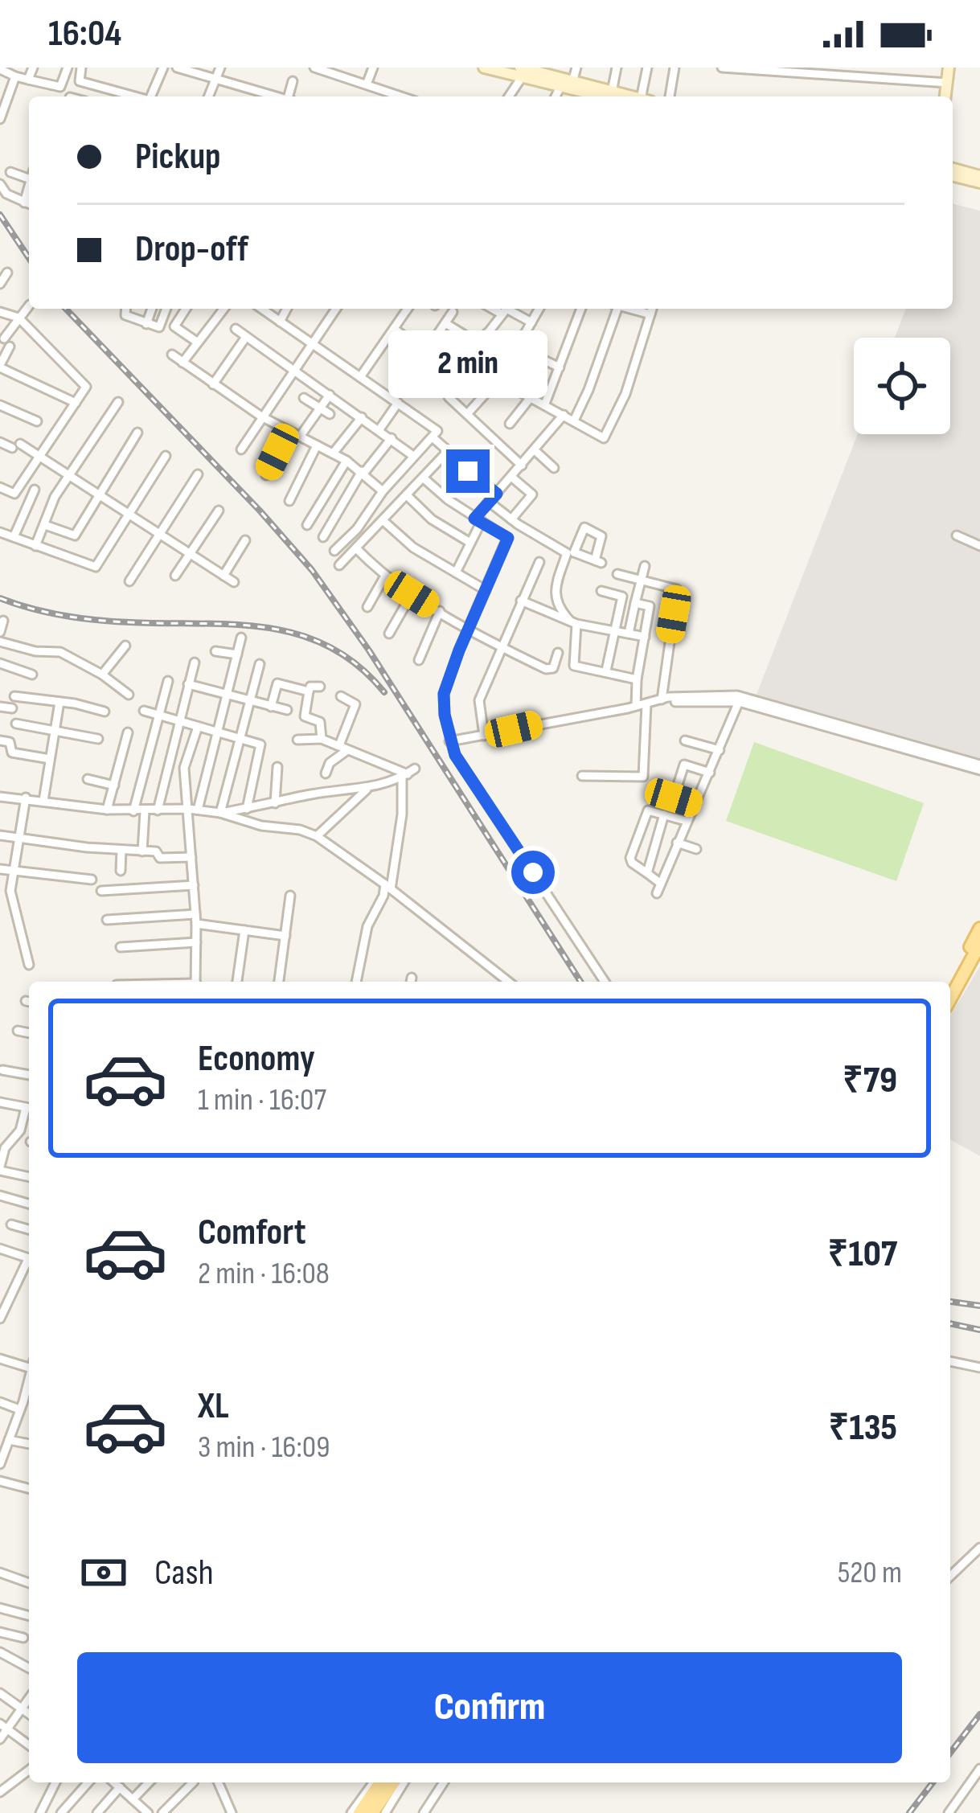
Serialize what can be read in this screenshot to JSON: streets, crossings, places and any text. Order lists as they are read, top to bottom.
{
  "page": {
    "status": "16:04",
    "banner": ["Pickup", "Drop-off"],
    "bubble": "2 min",
    "list": [
      {
        "name": "Economy",
        "note": "1 min · 16:07",
        "value": "₹79"
      },
      {
        "name": "Comfort",
        "note": "2 min · 16:08",
        "value": "₹107"
      },
      {
        "name": "XL",
        "note": "3 min · 16:09",
        "value": "₹135"
      }
    ],
    "pay": ["Cash", "520 m"],
    "buttons": "Confirm"
  }
}
